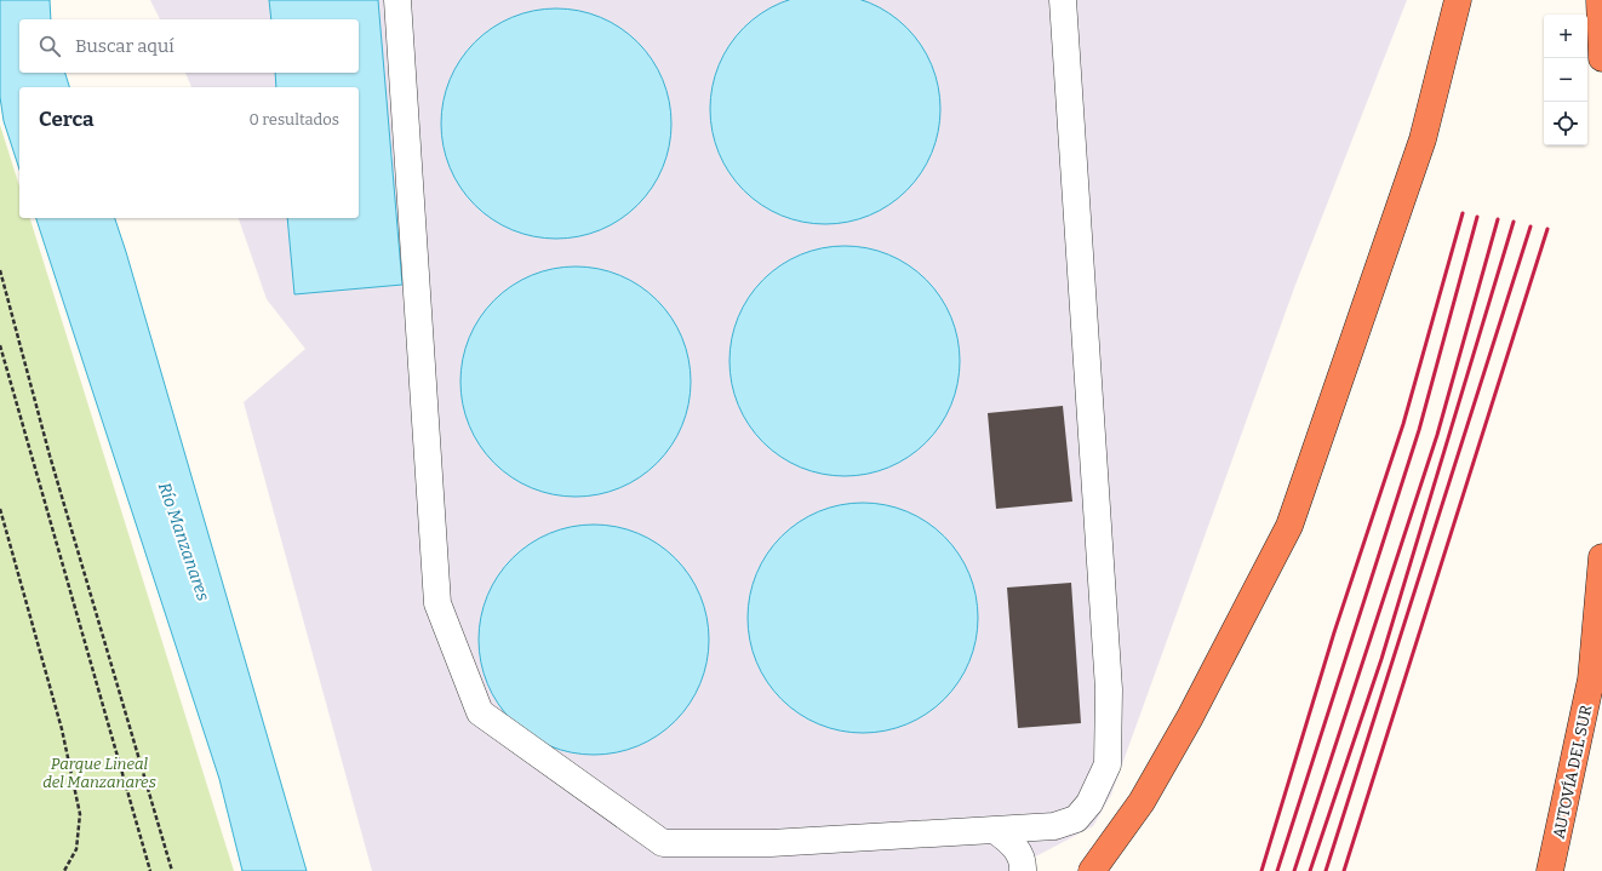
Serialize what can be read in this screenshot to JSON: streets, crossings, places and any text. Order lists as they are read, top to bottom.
{
  "streets": {
    "highway": ["AUTOVÍA DEL SUR"]
  },
  "water": ["Río Manzanares"],
  "parks": ["Parque Lineal del Manzanares"],
  "page": {
    "map_buttons": ["+", "−"],
    "search": "Buscar aquí",
    "heading": ["Cerca", "0 resultados"]
  }
}
